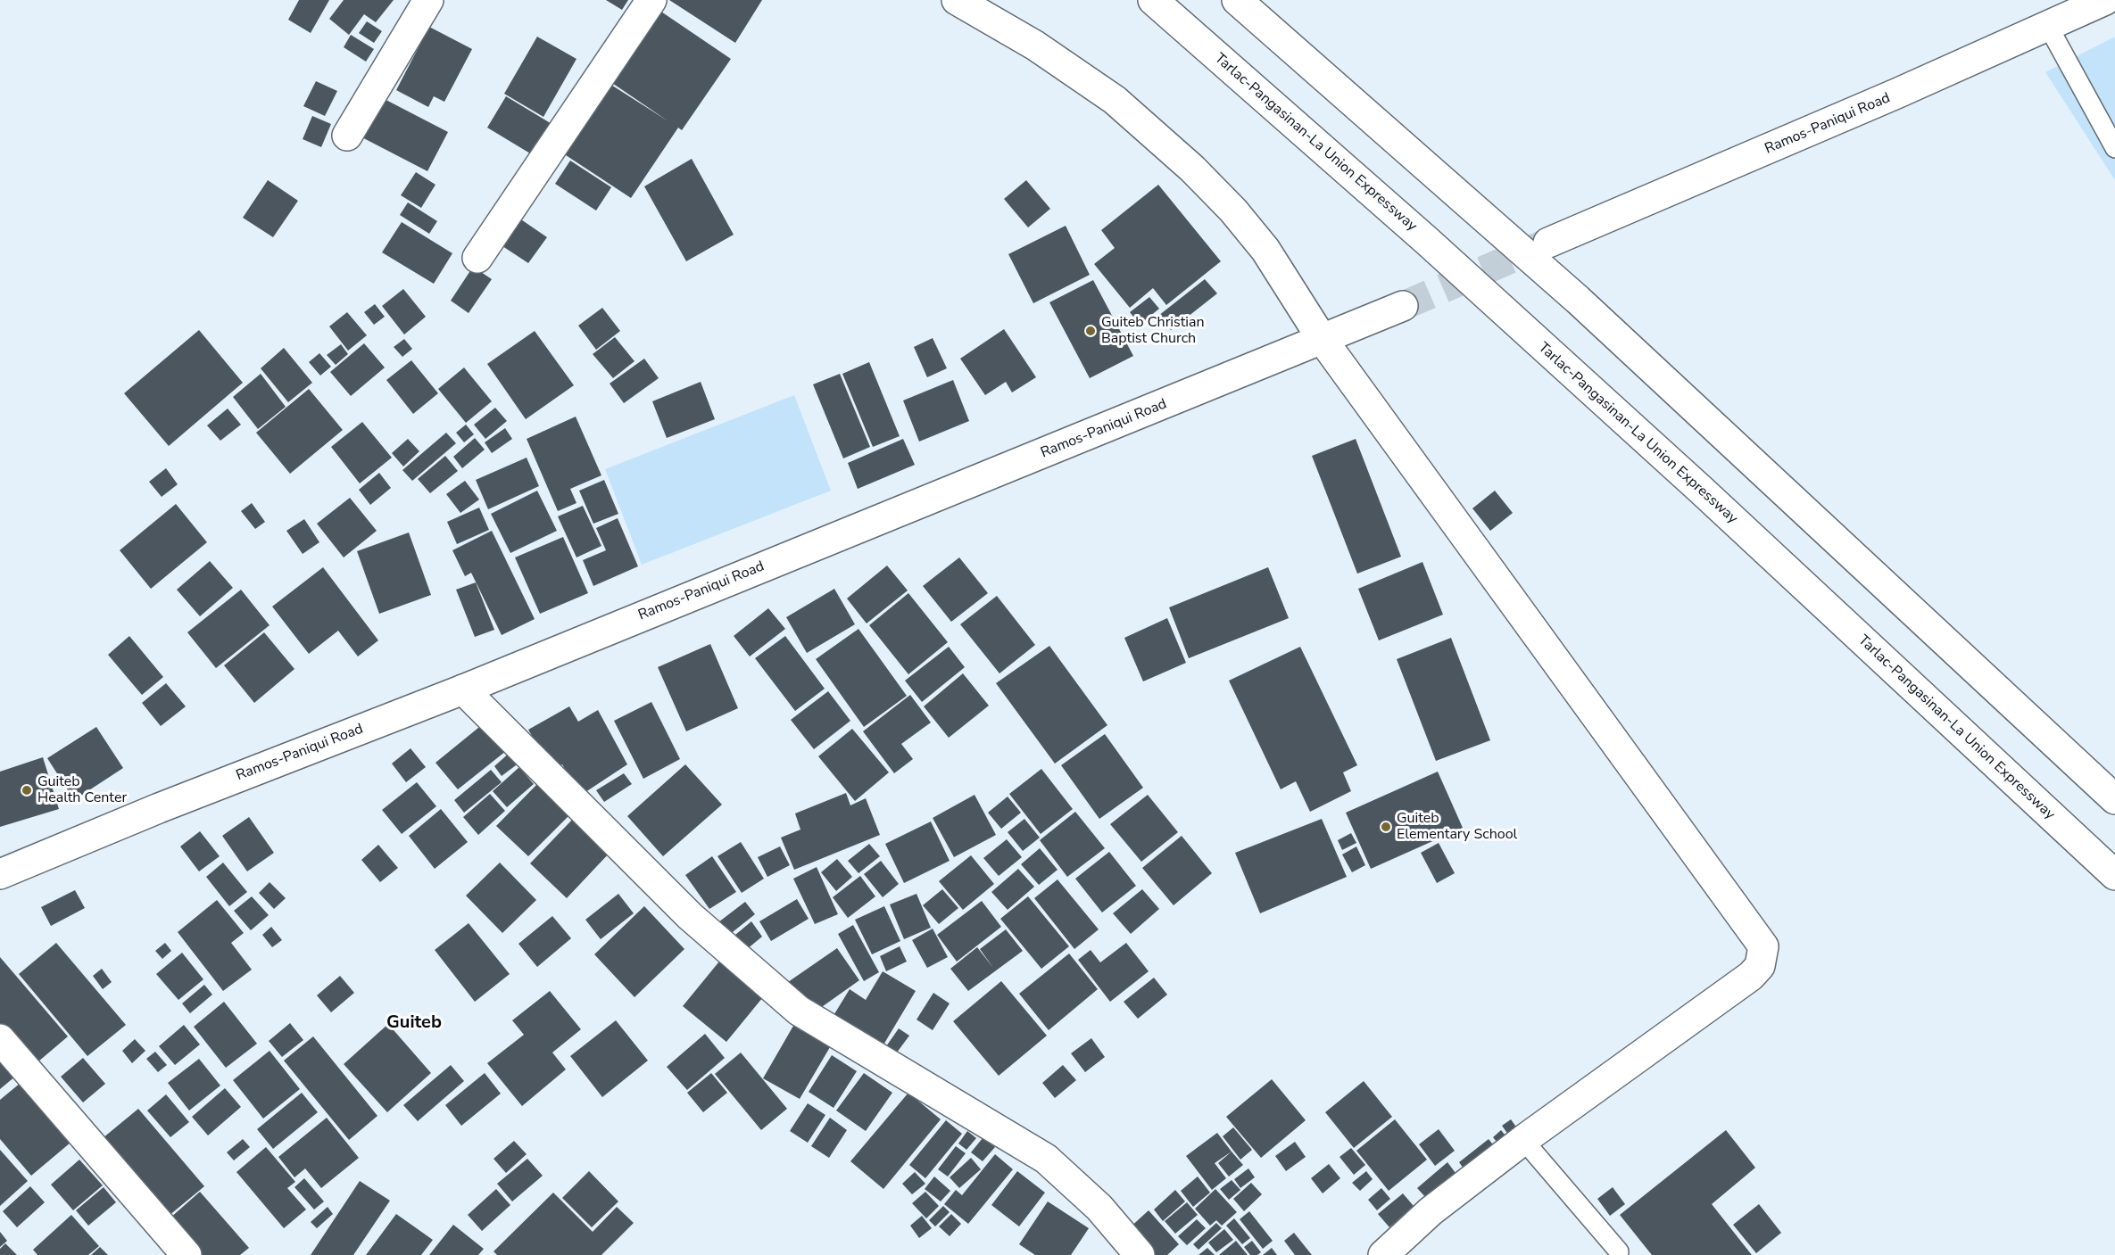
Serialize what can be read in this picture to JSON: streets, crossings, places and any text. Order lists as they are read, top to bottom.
{
  "streets": {
    "main road": ["Ramos-Paniqui Road", "Tarlac-Pangasinan-La Union Expressway"]
  },
  "districts": ["Guiteb"],
  "places": ["Guiteb Christian Baptist Church", "Guiteb Health Center", "Guiteb Elementary School"]
}
